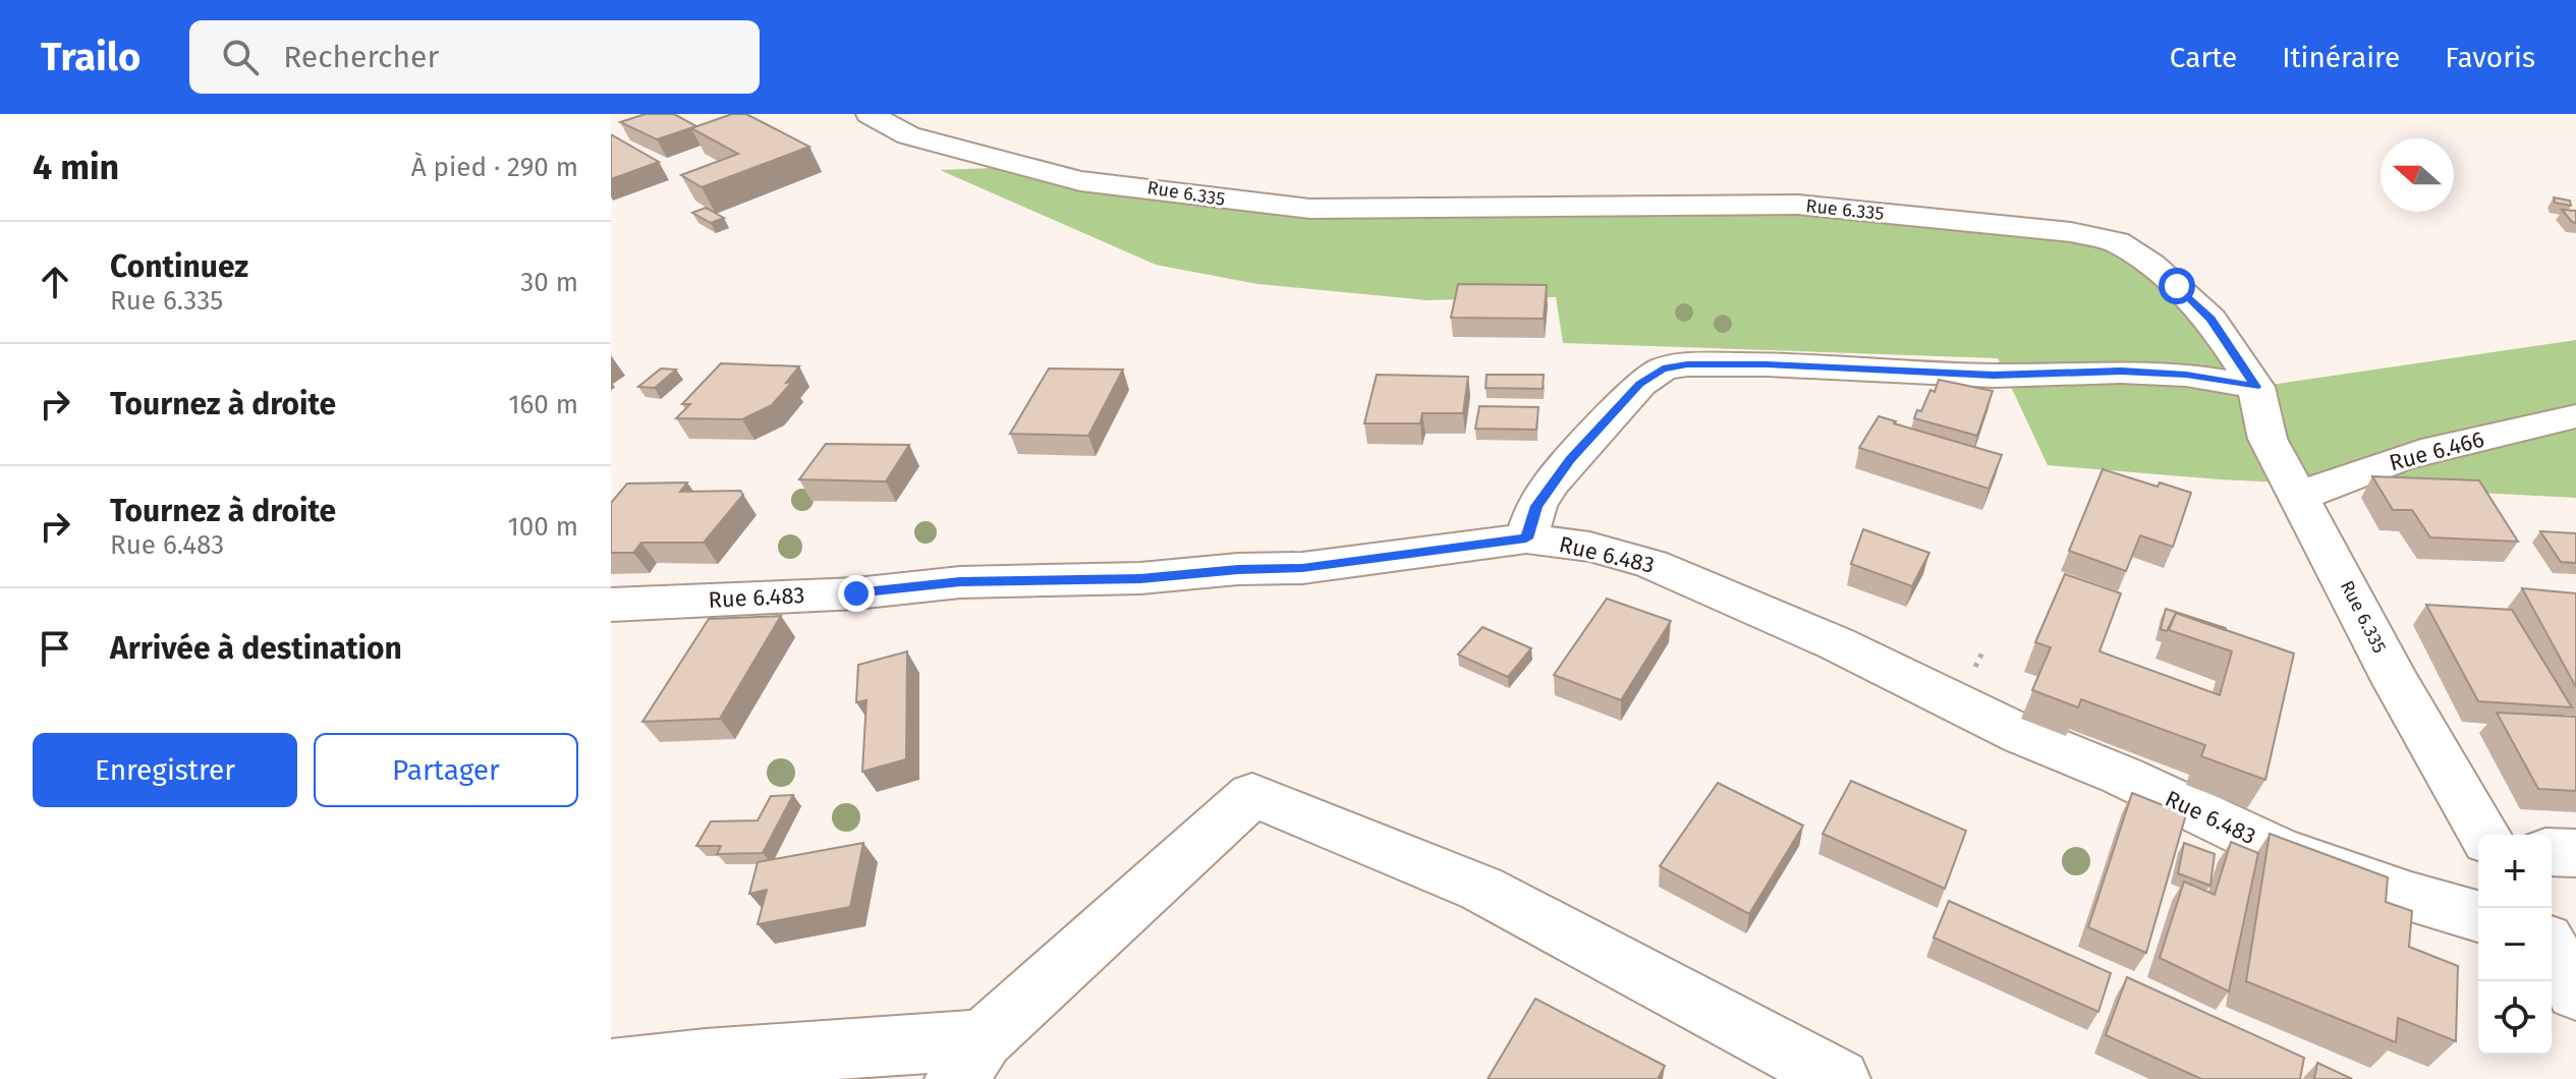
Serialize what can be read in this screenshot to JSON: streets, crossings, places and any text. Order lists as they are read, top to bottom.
{
  "streets": {
    "street": ["Rue 6.335", "Rue 6.466", "Rue 6.483"]
  },
  "crossings": [
    ["Rue 6.335", "Rue 6.466"]
  ],
  "north": "left",
  "page": {
    "header": "Trailo",
    "search": "Rechercher",
    "nav": ["Carte", "Itinéraire", "Favoris"],
    "heading": ["4 min", "À pied · 290 m"],
    "list": [
      ["Continuez", "Rue 6.335", "30 m"],
      ["Tournez à droite", "160 m"],
      ["Tournez à droite", "Rue 6.483", "100 m"],
      "Arrivée à destination"
    ],
    "buttons": ["Enregistrer", "Partager"],
    "map_buttons": ["+", "−"]
  }
}
